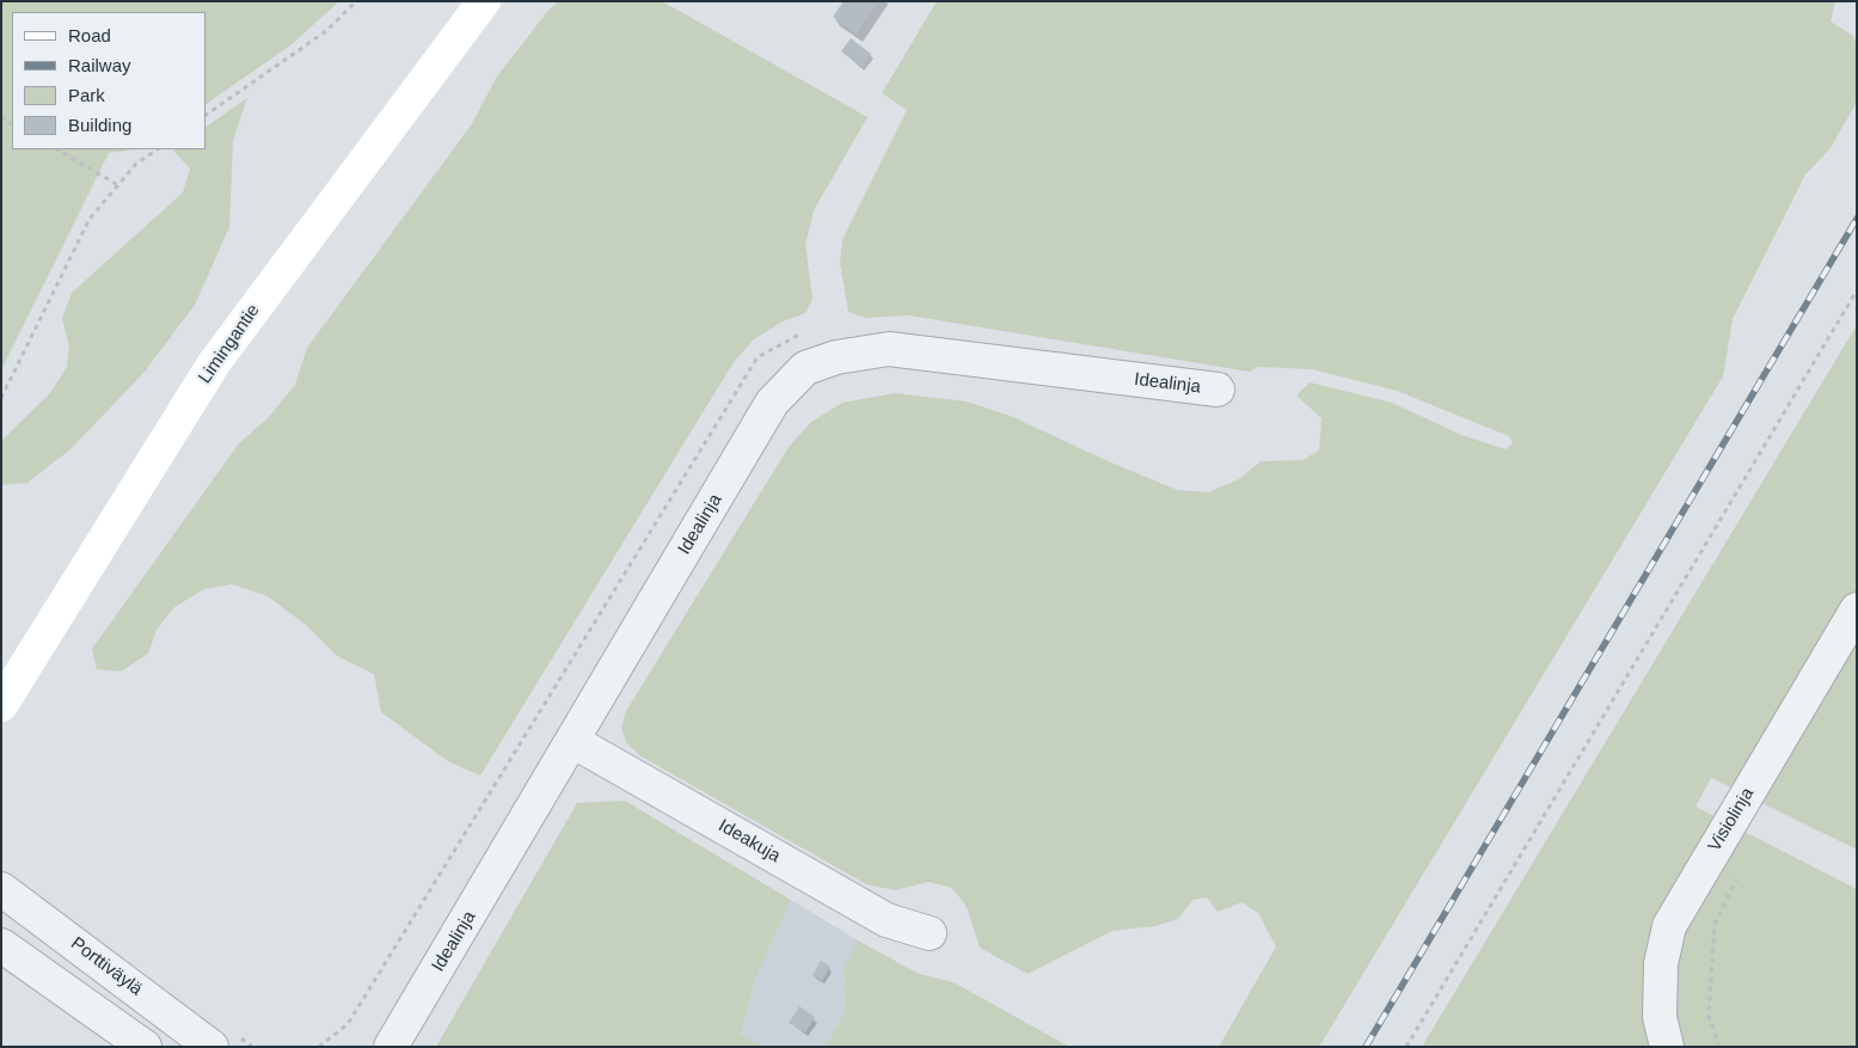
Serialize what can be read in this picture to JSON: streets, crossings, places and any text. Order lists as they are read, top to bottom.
{
  "streets": {
    "main road": ["Limingantie"],
    "street": [
      "Idealinja",
      "Visiolinja",
      "Ideakuja",
      "Porttiväylä"
    ]
  },
  "crossings": [
    ["Idealinja", "Ideakuja"]
  ],
  "legend": [
    "Road",
    "Railway",
    "Park",
    "Building"
  ]
}
